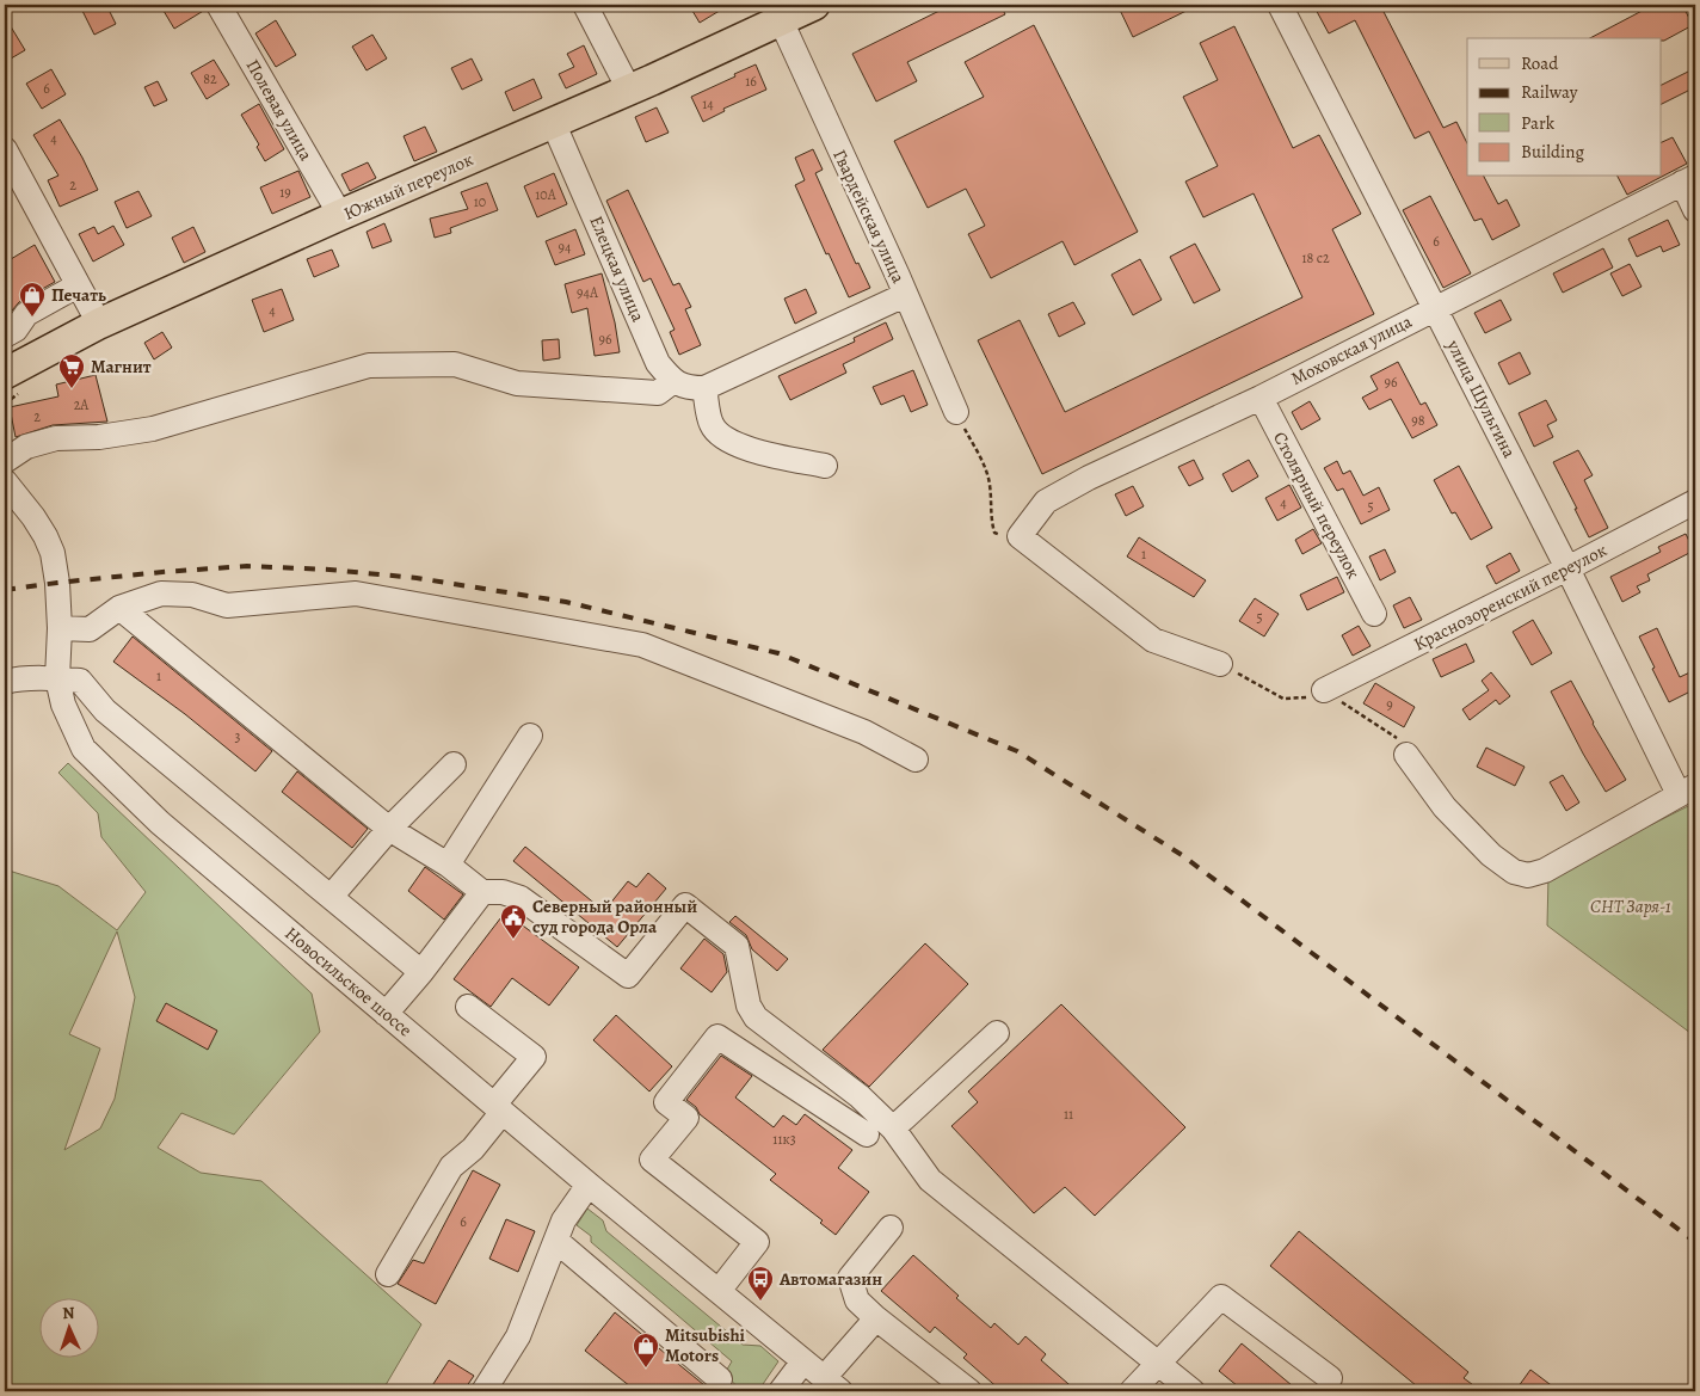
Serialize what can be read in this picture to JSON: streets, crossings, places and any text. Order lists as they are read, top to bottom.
{
  "streets": {
    "main road": ["Южный переулок"],
    "street": [
      "Полевая улица",
      "Гвардейская улица",
      "Елецкая улица",
      "Моховская улица",
      "улица Шульгина",
      "Столярный переулок",
      "Краснозоренский переулок",
      "Новосильское шоссе"
    ]
  },
  "crossings": [
    ["Полевая улица", "Южный переулок"],
    ["Южный переулок", "Гвардейская улица"],
    ["Южный переулок", "Елецкая улица"],
    ["Моховская улица", "улица Шульгина"],
    ["Моховская улица", "Столярный переулок"],
    ["улица Шульгина", "Краснозоренский переулок"]
  ],
  "parks": ["СНТ Заря-1"],
  "places": {
    "shop": ["Печать", "Mitsubishi Motors"],
    "supermarket": ["Магнит"],
    "public building": ["Северный районный суд города Орла"],
    "bus stop": ["Автомагазин"]
  },
  "house_numbers": [
    "82",
    "16",
    "6",
    "14",
    "4",
    "2",
    "19",
    "10А",
    "10",
    "6",
    "94",
    "18 с2",
    "94А",
    "4",
    "96",
    "96",
    "2А",
    "2",
    "98",
    "4",
    "5",
    "1",
    "5",
    "1",
    "9",
    "3",
    "11",
    "11к3",
    "6"
  ],
  "legend": [
    "Road",
    "Railway",
    "Park",
    "Building"
  ],
  "north": "top"
}
